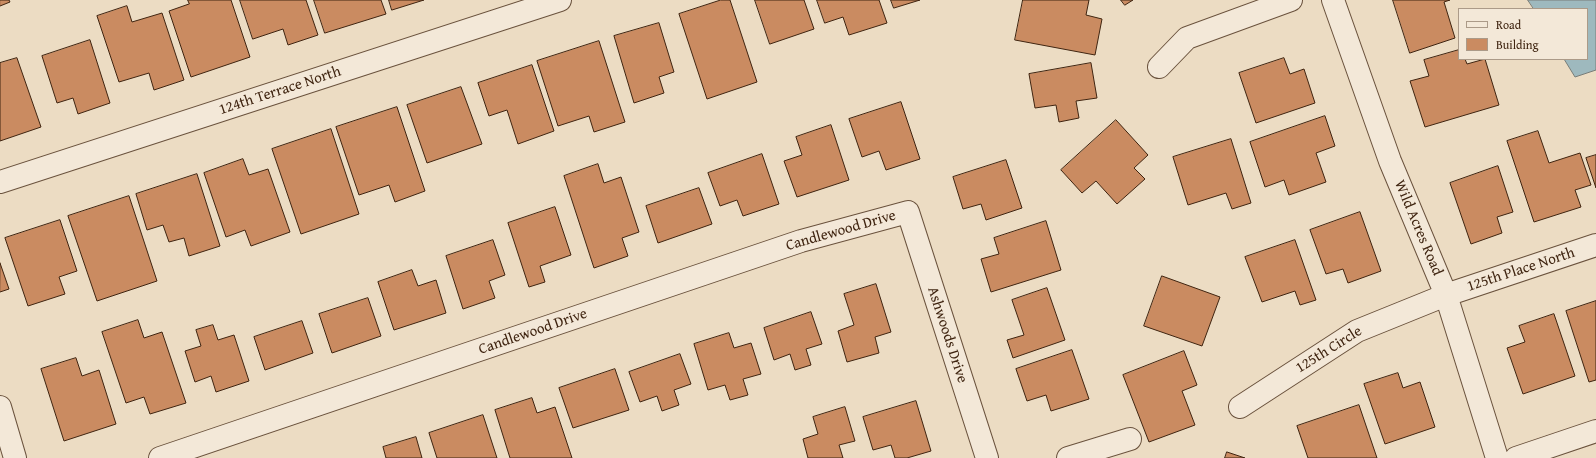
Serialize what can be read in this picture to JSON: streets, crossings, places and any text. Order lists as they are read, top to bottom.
{
  "streets": {
    "street": [
      "124th Terrace North",
      "Wild Acres Road",
      "Candlewood Drive",
      "125th Place North",
      "Ashwoods Drive",
      "125th Circle"
    ]
  },
  "crossings": [
    ["Wild Acres Road", "125th Place North"],
    ["Wild Acres Road", "125th Circle"],
    ["Candlewood Drive", "Ashwoods Drive"],
    ["125th Place North", "125th Circle"]
  ],
  "legend": ["Road", "Building"]
}
